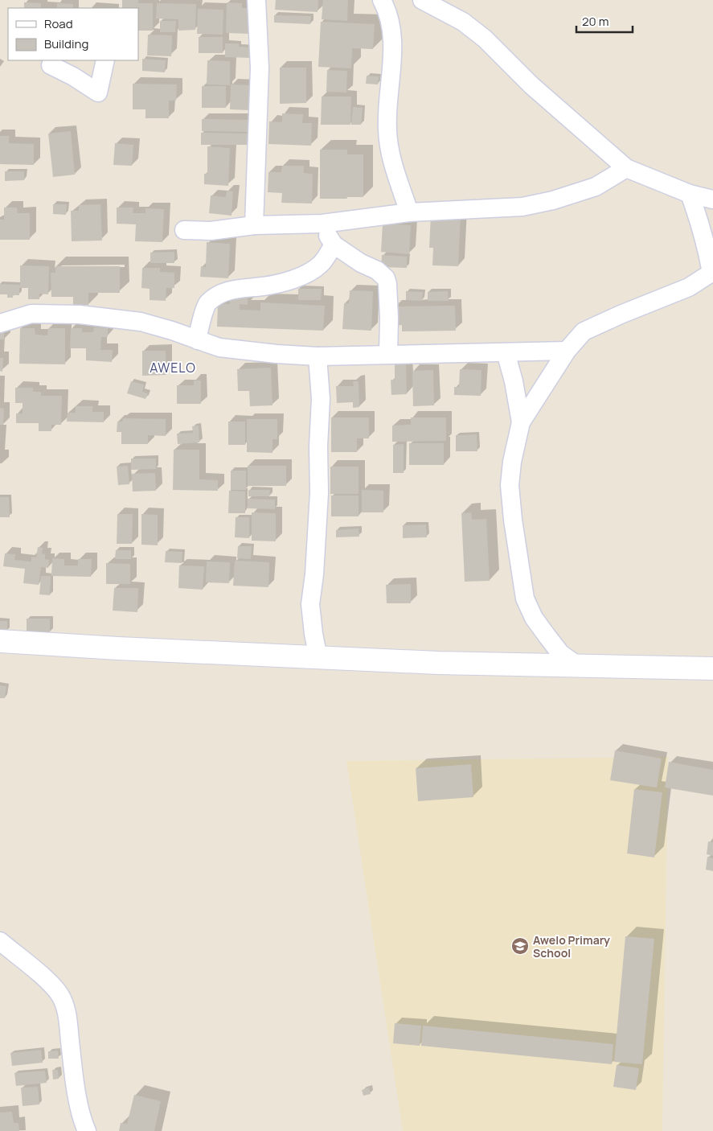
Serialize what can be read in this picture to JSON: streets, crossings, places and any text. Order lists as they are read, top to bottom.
{
  "districts": ["AWELO"],
  "places": {
    "school or university": ["Awelo Primary School"]
  },
  "legend": ["Road", "Building"],
  "scale_bar": "20 m"
}
